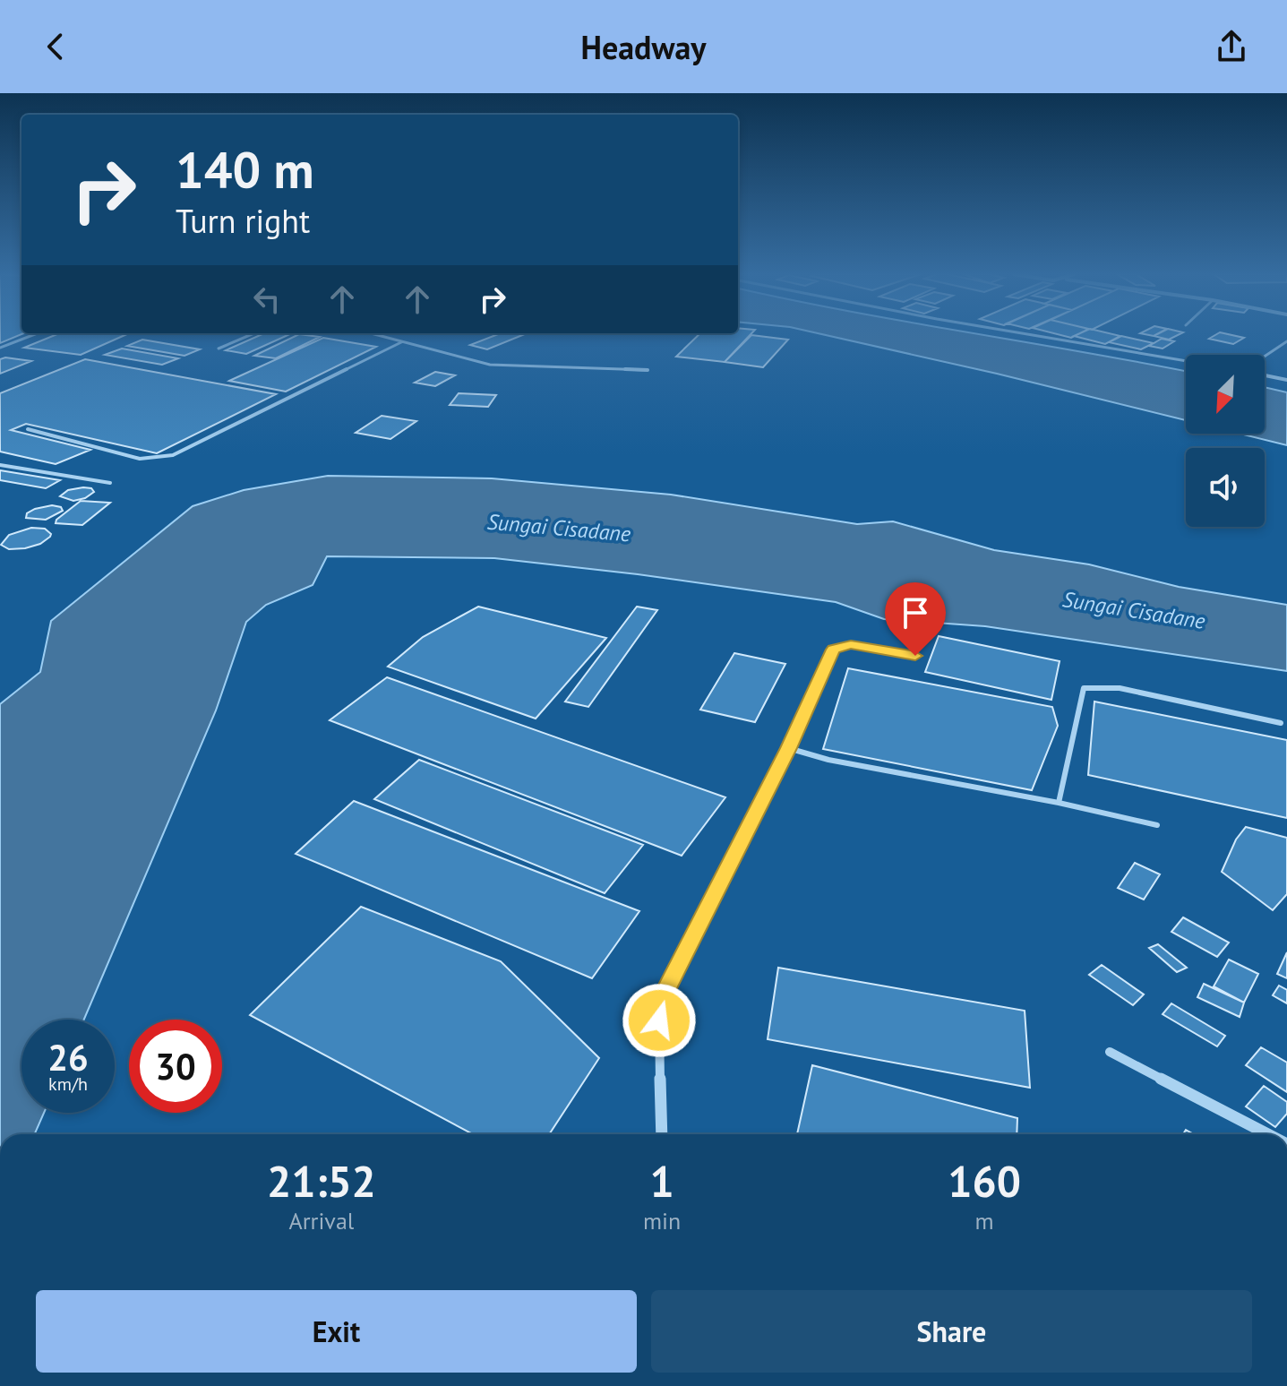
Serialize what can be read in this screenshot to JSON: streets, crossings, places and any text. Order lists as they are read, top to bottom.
{
  "water": ["Sungai Cisadane"],
  "north": "bottom left",
  "page": {
    "header": "Headway",
    "turn": ["140 m", "Turn right"],
    "speed": "26 km/h",
    "limit": "30",
    "eta": [
      "21:52",
      "Arrival",
      "1",
      "min",
      "160",
      "m"
    ],
    "buttons": ["Exit", "Share"]
  }
}
